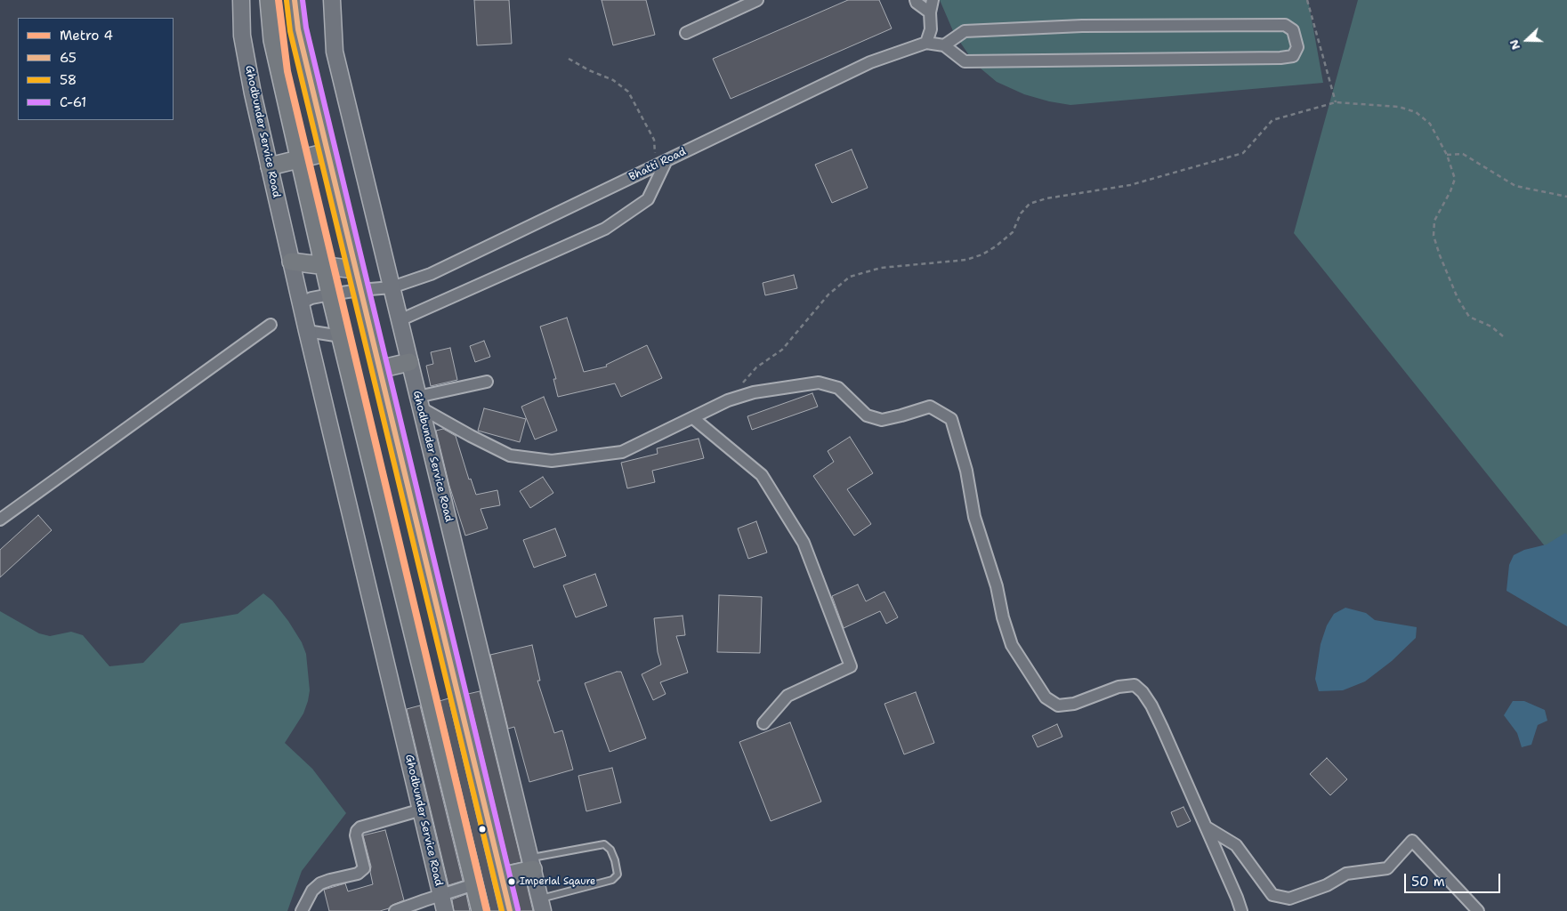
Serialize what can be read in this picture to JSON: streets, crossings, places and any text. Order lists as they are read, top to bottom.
{
  "streets": {
    "street": ["Ghodbunder Service Road", "Bhatti Road"]
  },
  "crossings": [
    ["Ghodbunder Service Road", "Bhatti Road"]
  ],
  "places": ["Imperial Sqaure"],
  "lines": [
    "metro line 4",
    "transit line 65",
    "transit line C-61",
    "transit line 58"
  ],
  "legend": [
    "Metro 4",
    "65",
    "58",
    "C-61"
  ],
  "scale_bar": "50 m",
  "north": "left"
}
